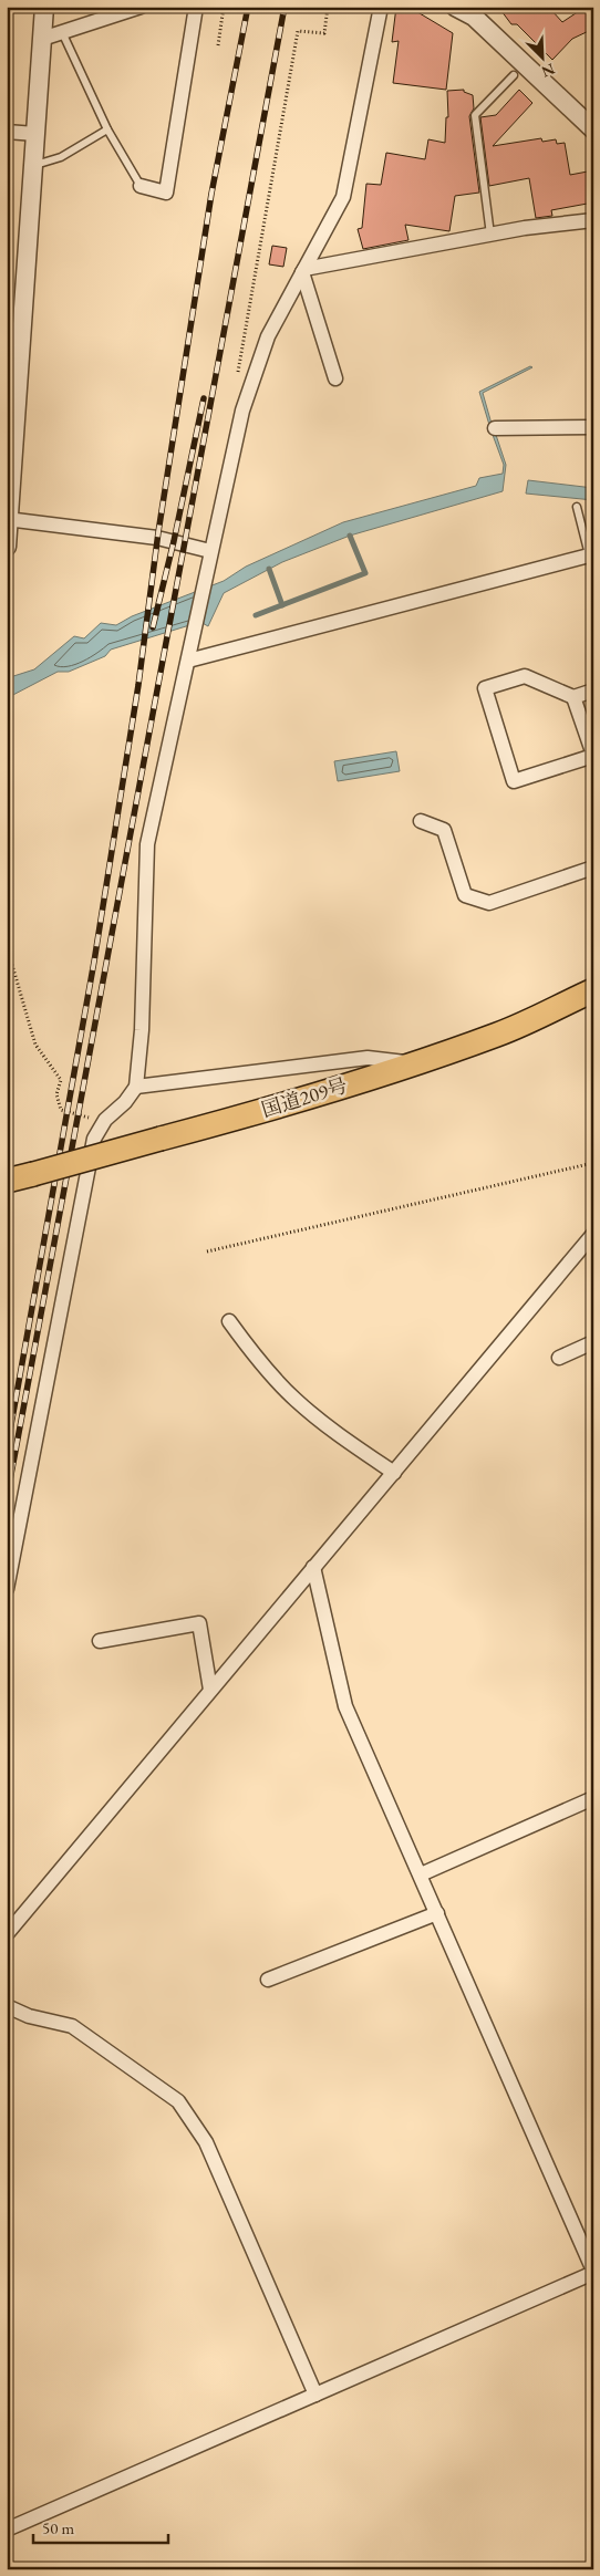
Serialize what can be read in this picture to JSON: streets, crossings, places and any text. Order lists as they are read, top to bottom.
{
  "streets": {
    "highway": ["国道209号"]
  },
  "scale_bar": "50 m",
  "north": "bottom right"
}
